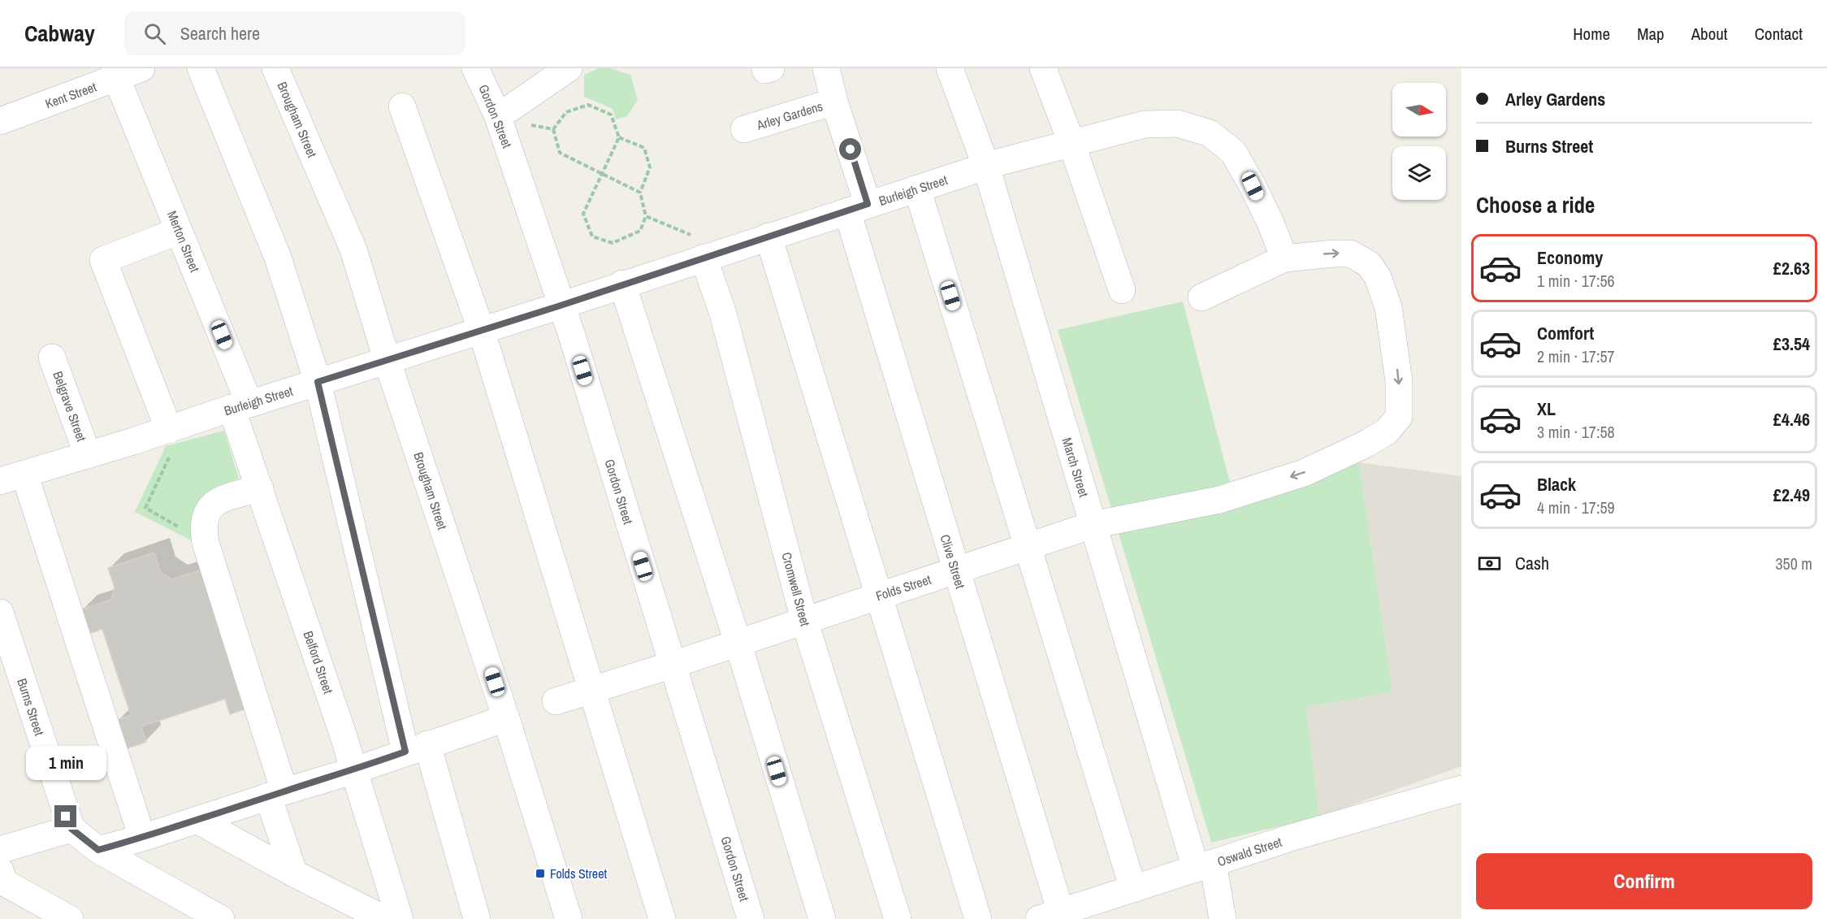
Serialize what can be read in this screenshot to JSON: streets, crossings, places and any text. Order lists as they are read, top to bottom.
{
  "streets": {
    "street": [
      "Kent Street",
      "Arley Gardens",
      "Gordon Street",
      "Brougham Street",
      "Burleigh Street",
      "Merton Street",
      "Belgrave Street",
      "March Street",
      "Clive Street",
      "Folds Street",
      "Cromwell Street",
      "Belford Street",
      "Burns Street",
      "Oswald Street"
    ]
  },
  "crossings": [
    ["Kent Street", "Merton Street"],
    ["Arley Gardens", "Burleigh Street"],
    ["Arley Gardens", "Clive Street"],
    ["Gordon Street", "Burleigh Street"],
    ["Gordon Street", "Folds Street"],
    ["Brougham Street", "Burleigh Street"],
    ["Burleigh Street", "Merton Street"],
    ["Burleigh Street", "Belgrave Street"],
    ["Burleigh Street", "March Street"],
    ["Burleigh Street", "Clive Street"],
    ["Burleigh Street", "Folds Street"],
    ["Burleigh Street", "Cromwell Street"],
    ["Burleigh Street", "Belford Street"],
    ["Merton Street", "Belford Street"],
    ["March Street", "Folds Street"],
    ["March Street", "Oswald Street"],
    ["Clive Street", "Folds Street"],
    ["Clive Street", "Oswald Street"],
    ["Folds Street", "Cromwell Street"]
  ],
  "places": {
    "transit": ["Folds Street"]
  },
  "north": "right",
  "page": {
    "header": "Cabway",
    "search": "Search here",
    "nav": [
      "Home",
      "Map",
      "About",
      "Contact"
    ],
    "banner": ["Arley Gardens", "Burns Street"],
    "heading": "Choose a ride",
    "list": [
      {
        "name": "Economy",
        "note": "1 min · 17:56",
        "value": "£2.63"
      },
      {
        "name": "Comfort",
        "note": "2 min · 17:57",
        "value": "£3.54"
      },
      {
        "name": "XL",
        "note": "3 min · 17:58",
        "value": "£4.46"
      },
      {
        "name": "Black",
        "note": "4 min · 17:59",
        "value": "£2.49"
      }
    ],
    "pay": ["Cash", "350 m"],
    "bubble": "1 min",
    "buttons": "Confirm"
  }
}
